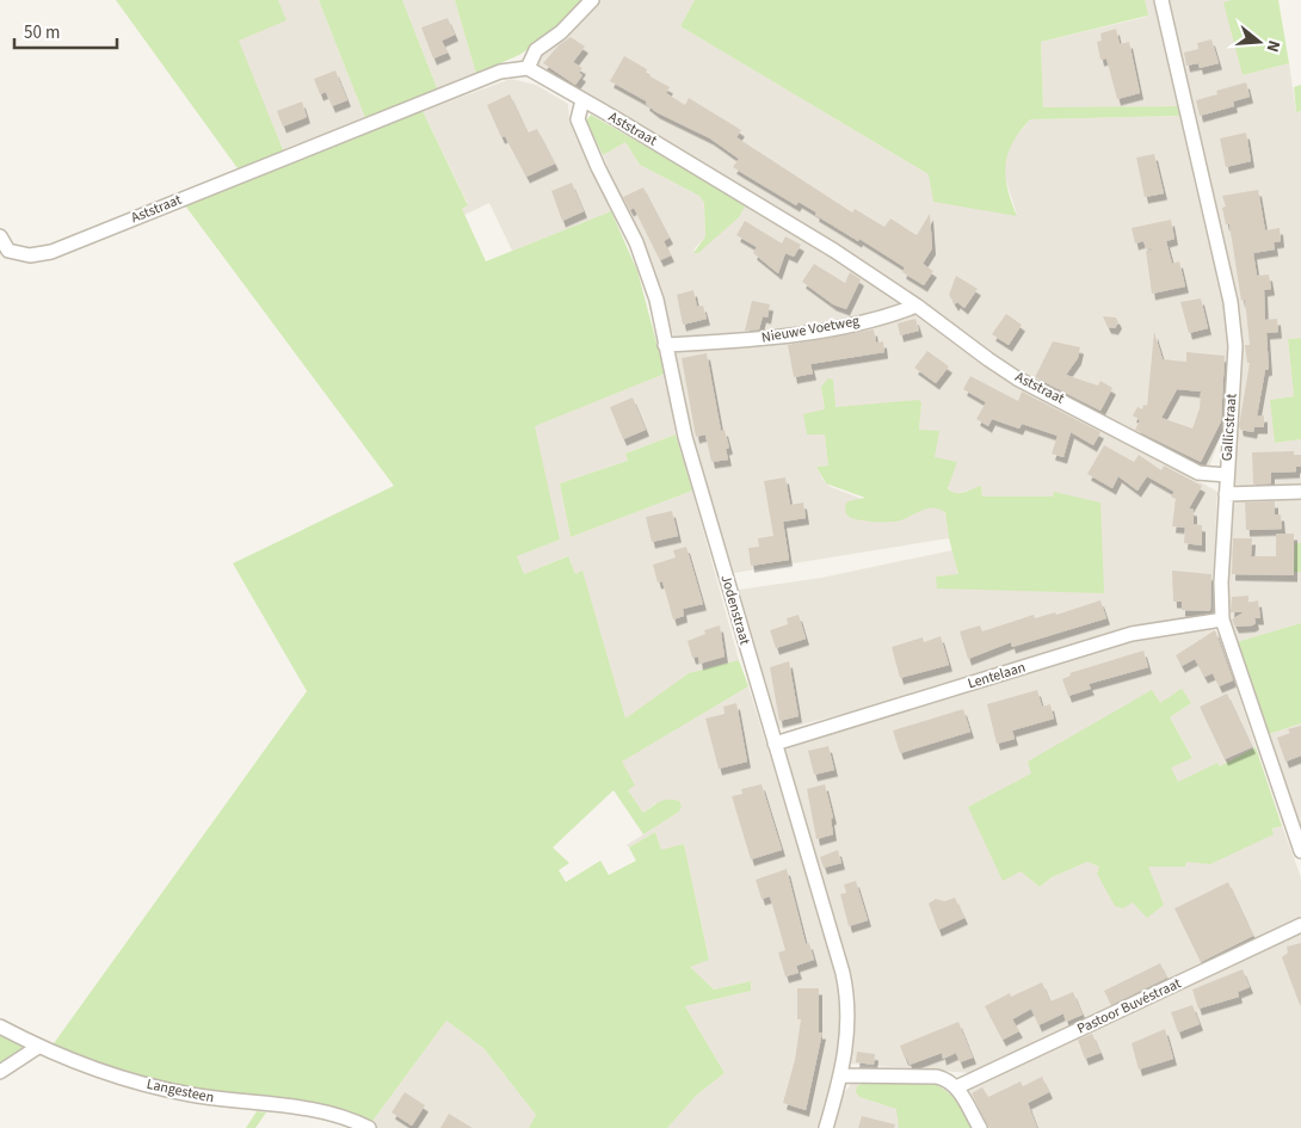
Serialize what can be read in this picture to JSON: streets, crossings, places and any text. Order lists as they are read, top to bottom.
{
  "streets": {
    "street": [
      "Aststraat",
      "Nieuwe Voetweg",
      "Gallicstraat",
      "Jodenstraat",
      "Lentelaan",
      "Pastoor Buvéstraat",
      "Langesteen"
    ]
  },
  "crossings": [
    ["Aststraat", "Nieuwe Voetweg"],
    ["Aststraat", "Gallicstraat"],
    ["Aststraat", "Jodenstraat"],
    ["Nieuwe Voetweg", "Jodenstraat"],
    ["Gallicstraat", "Lentelaan"],
    ["Jodenstraat", "Lentelaan"]
  ],
  "scale_bar": "50 m",
  "north": "right"
}
